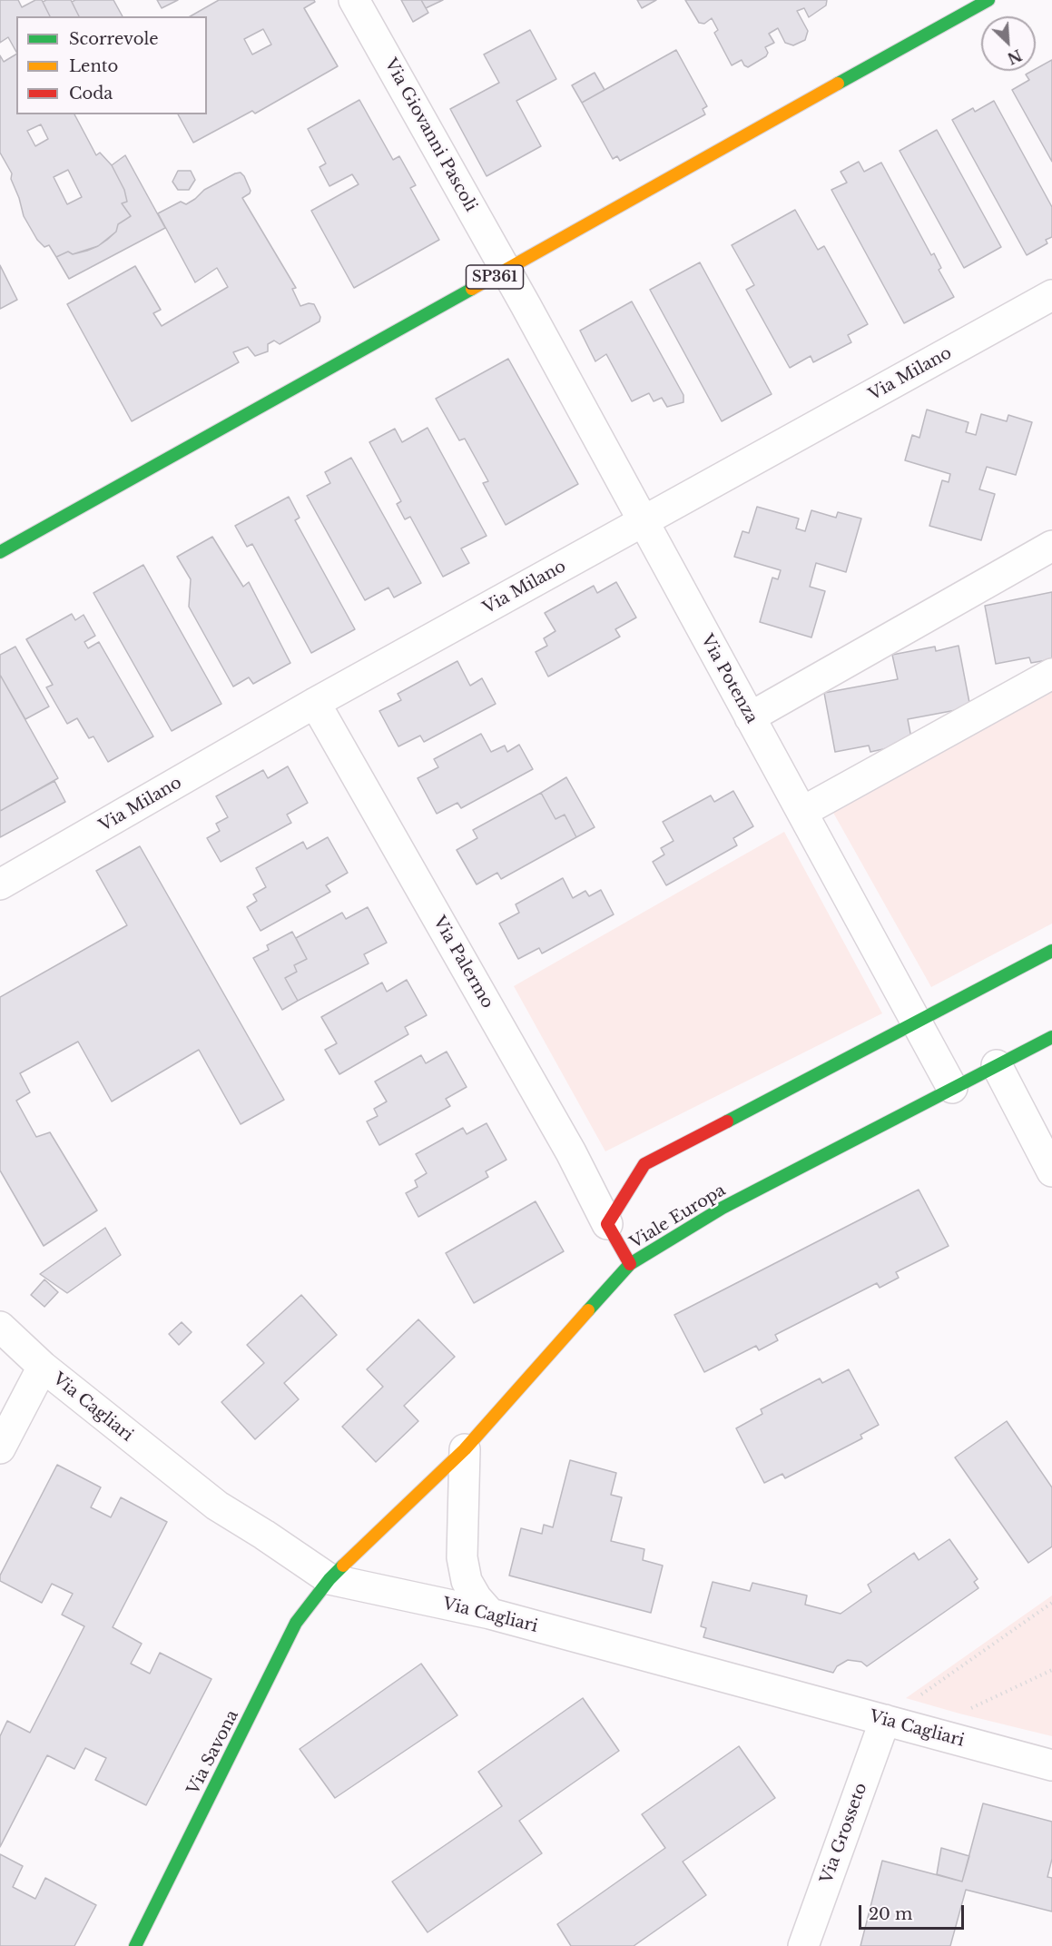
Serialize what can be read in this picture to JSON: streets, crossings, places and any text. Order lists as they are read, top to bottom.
{
  "streets": {
    "street": [
      "Via Giovanni Pascoli",
      "SP361",
      "Via Milano",
      "Via Potenza",
      "Via Palermo",
      "Viale Europa",
      "Via Cagliari",
      "Via Savona",
      "Via Grosseto"
    ]
  },
  "crossings": [
    ["Via Giovanni Pascoli", "SP361"],
    ["Via Giovanni Pascoli", "Via Potenza"],
    ["SP361", "Via Potenza"],
    ["Via Milano", "Via Potenza"],
    ["Via Milano", "Via Palermo"],
    ["Via Potenza", "Viale Europa"],
    ["Via Palermo", "Viale Europa"],
    ["Viale Europa", "Via Savona"],
    ["Via Cagliari", "Via Savona"],
    ["Via Cagliari", "Via Grosseto"]
  ],
  "legend": ["Scorrevole", "Lento", "Coda"],
  "scale_bar": "20 m",
  "north": "bottom right"
}
